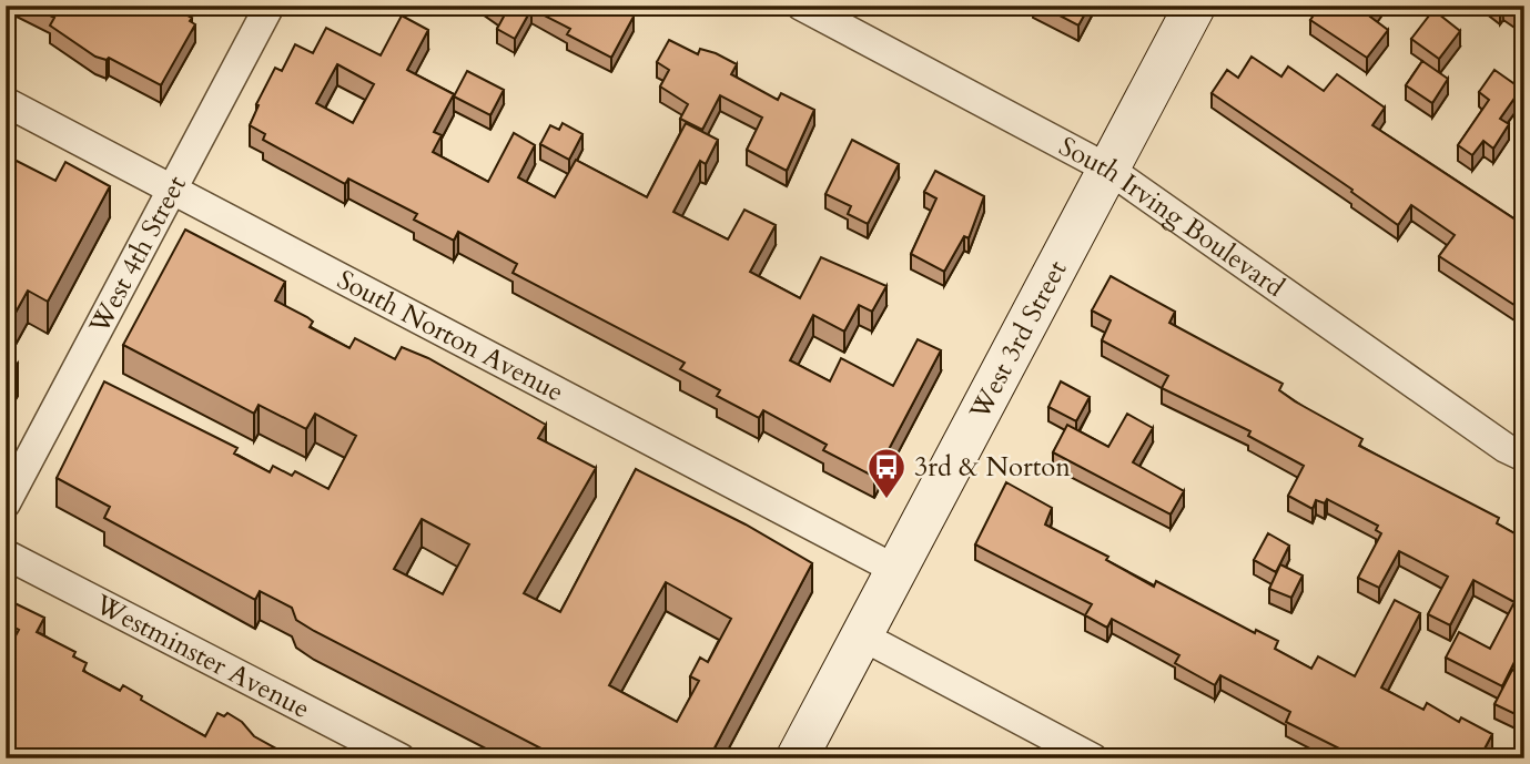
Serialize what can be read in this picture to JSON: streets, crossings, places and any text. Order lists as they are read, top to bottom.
{
  "streets": {
    "main road": ["West 3rd Street"],
    "street": [
      "South Irving Boulevard",
      "West 4th Street",
      "South Norton Avenue",
      "Westminster Avenue"
    ]
  },
  "crossings": [
    ["South Irving Boulevard", "West 3rd Street"],
    ["West 4th Street", "South Norton Avenue"],
    ["South Norton Avenue", "West 3rd Street"]
  ],
  "places": {
    "bus stop": ["3rd & Norton"]
  }
}
